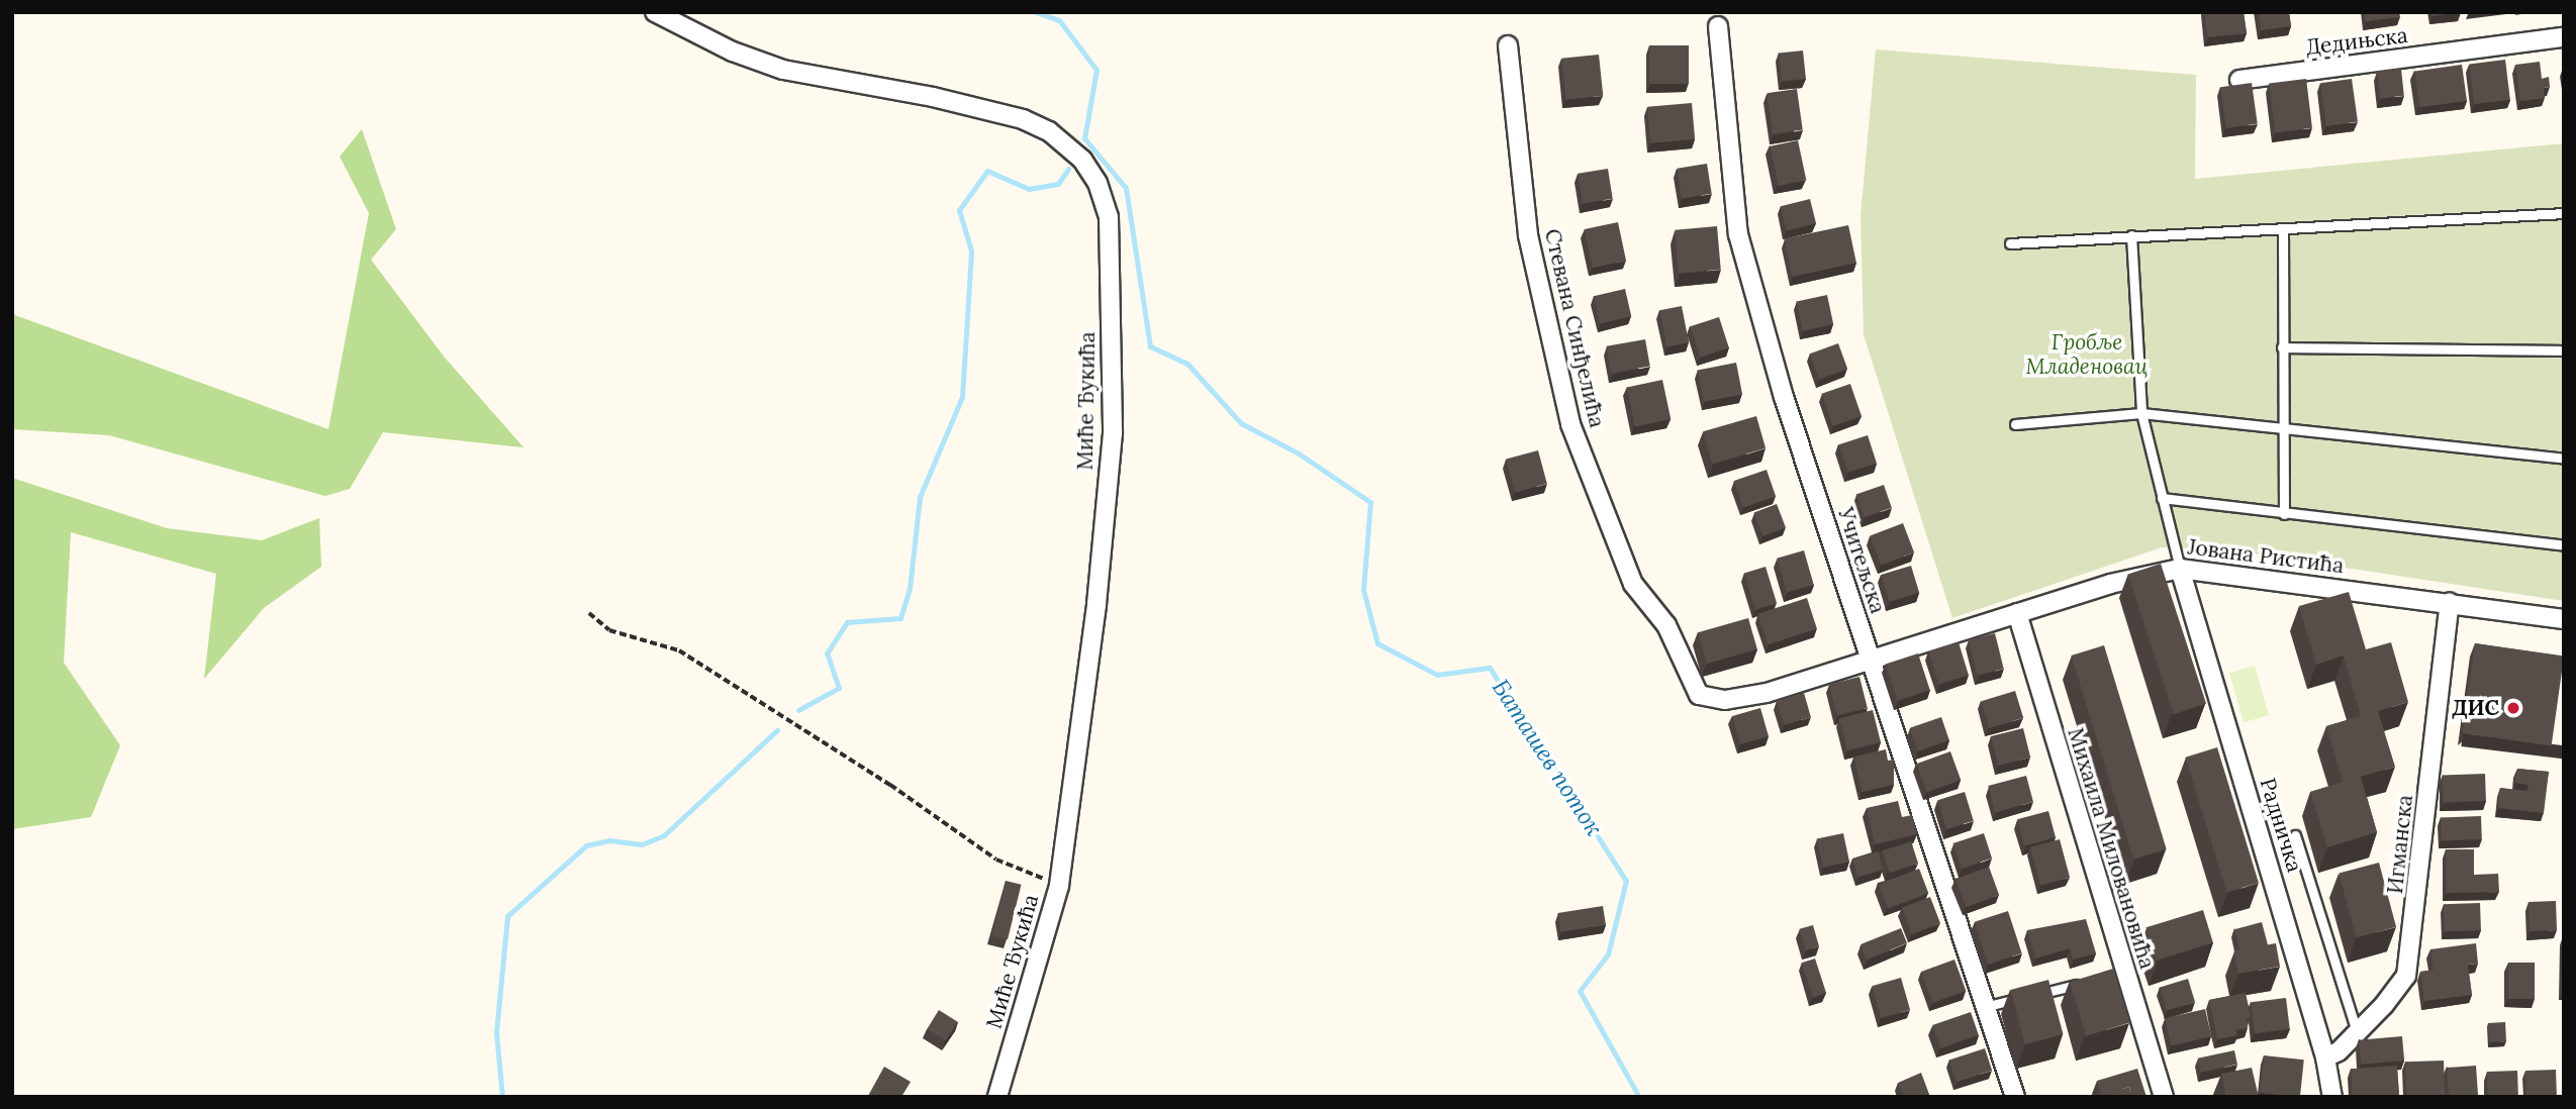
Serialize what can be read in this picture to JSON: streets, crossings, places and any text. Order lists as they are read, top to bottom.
{
  "streets": {
    "street": [
      "Дедињска",
      "Стевана Синђелића",
      "Миће Ђукића",
      "Јована Ристића",
      "Учитељска",
      "Радничка",
      "Игманска",
      "Михаила Миловановића"
    ]
  },
  "crossings": [
    ["Стевана Синђелића", "Јована Ристића"],
    ["Јована Ристића", "Учитељска"],
    ["Јована Ристића", "Радничка"],
    ["Јована Ристића", "Игманска"],
    ["Јована Ристића", "Михаила Миловановића"],
    ["Радничка", "Игманска"]
  ],
  "water": ["Баташев поток"],
  "parks": ["Гробље Младеновац"],
  "places": ["ДИС"]
}
